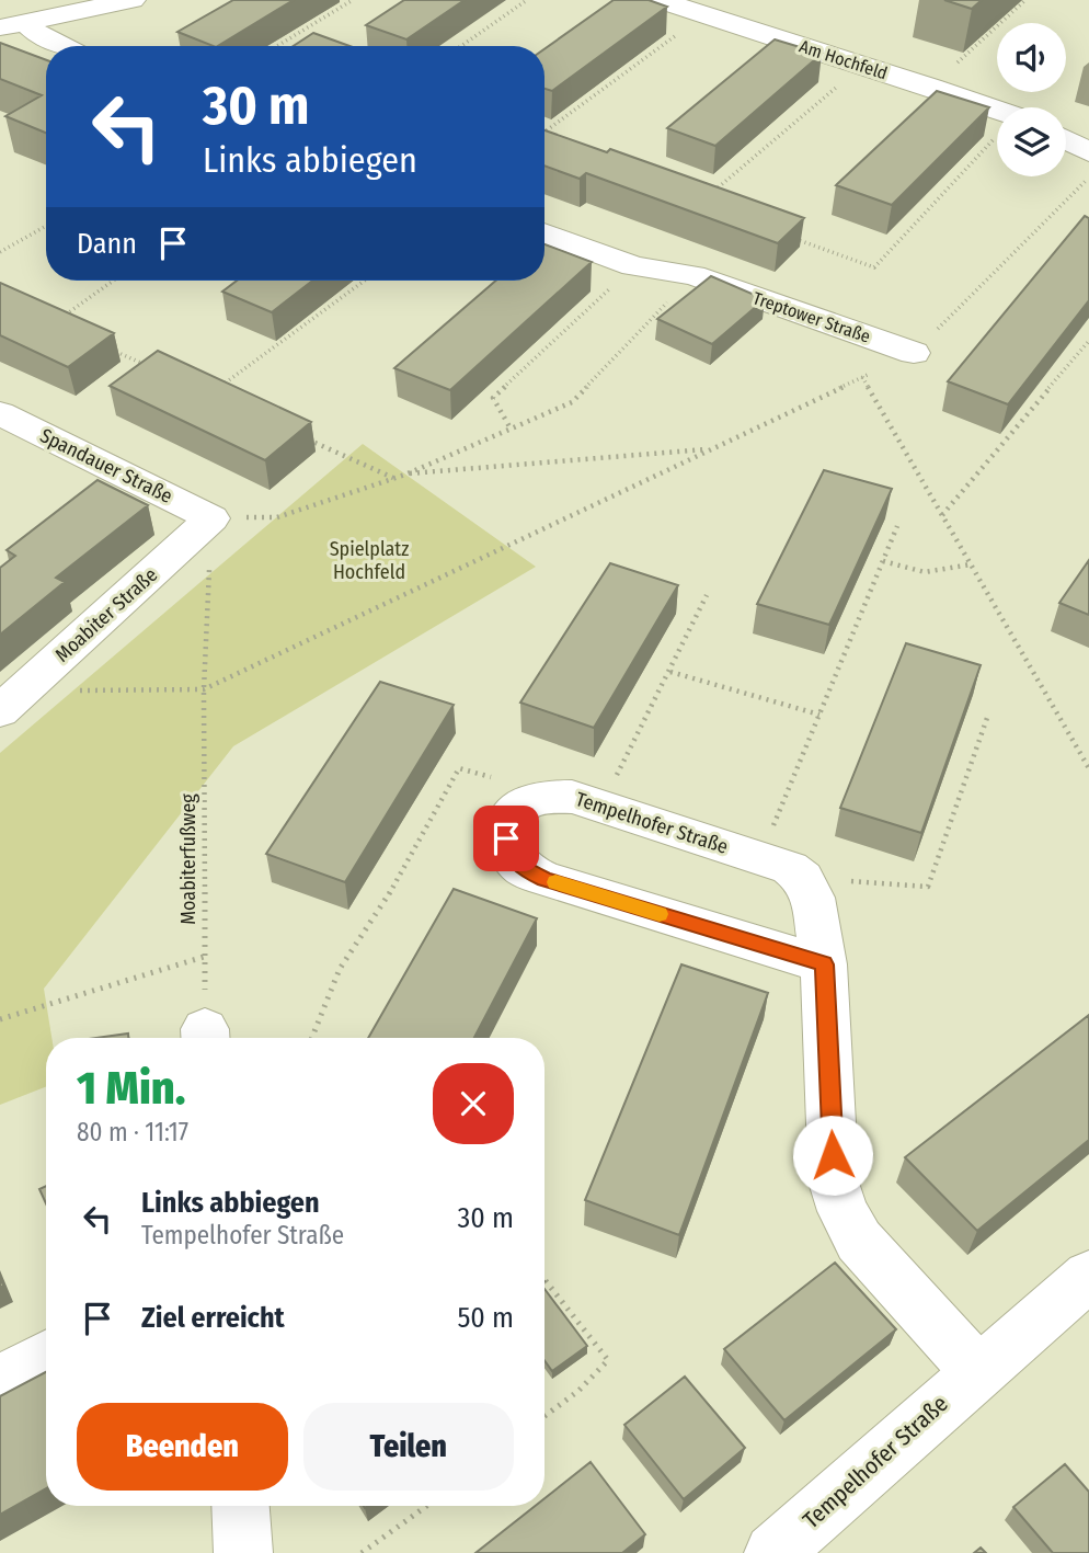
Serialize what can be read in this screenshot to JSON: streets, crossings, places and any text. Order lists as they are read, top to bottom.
{
  "streets": {
    "street": [
      "Am Hochfeld",
      "Treptower Straße",
      "Spandauer Straße",
      "Moabiter Straße",
      "Tempelhofer Straße"
    ],
    "path": ["Moabiterfußweg"]
  },
  "crossings": [
    ["Spandauer Straße", "Moabiter Straße"],
    ["Spandauer Straße", "Moabiterfußweg"],
    ["Moabiter Straße", "Moabiterfußweg"]
  ],
  "parks": ["Spielplatz Hochfeld"],
  "page": {
    "turn": ["30 m", "Links abbiegen"],
    "then": "Dann",
    "heading": ["1 Min.", "80 m · 11:17"],
    "list": [
      {
        "name": "Links abbiegen",
        "note": "Tempelhofer Straße",
        "value": "30 m"
      },
      {
        "name": "Ziel erreicht",
        "value": "50 m"
      }
    ],
    "buttons": ["Beenden", "Teilen"]
  }
}
